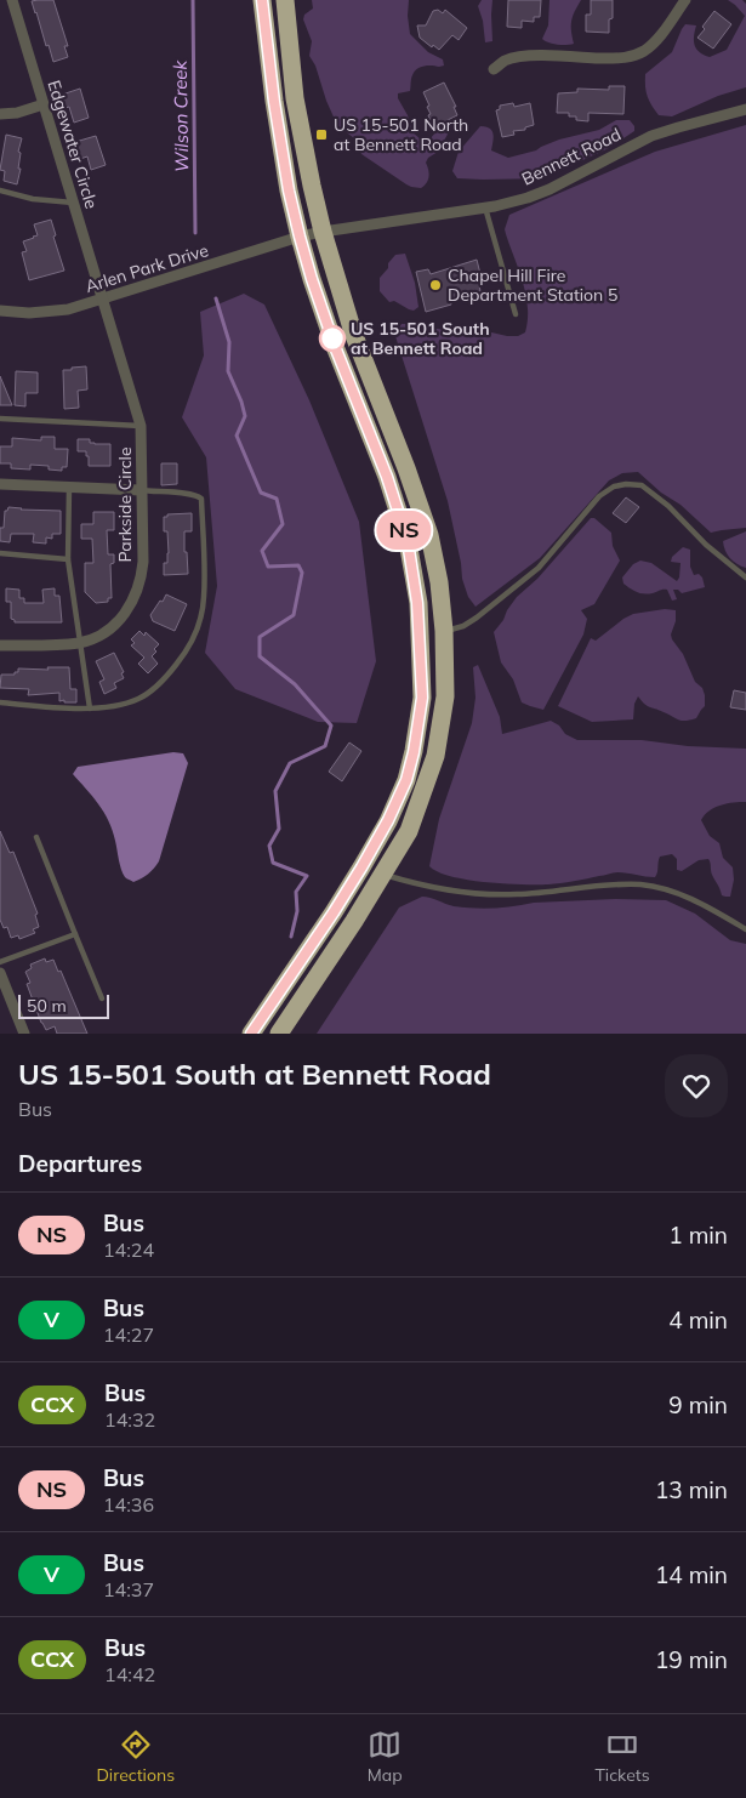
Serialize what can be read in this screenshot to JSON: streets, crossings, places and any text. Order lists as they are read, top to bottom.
{
  "streets": {
    "street": [
      "Edgewater Circle",
      "Bennett Road",
      "Arlen Park Drive",
      "Parkside Circle"
    ]
  },
  "crossings": [
    ["Edgewater Circle", "Arlen Park Drive"],
    ["Edgewater Circle", "Parkside Circle"],
    ["Bennett Road", "Arlen Park Drive"],
    ["Arlen Park Drive", "Parkside Circle"]
  ],
  "water": ["Wilson Creek"],
  "places": {
    "transit": ["US 15-501 North at Bennett Road"],
    "other": ["Chapel Hill Fire Department Station 5", "US 15-501 South at Bennett Road"]
  },
  "lines": ["bus line NS"],
  "scale_bar": "50 m",
  "page": {
    "on_map": "NS",
    "scale": "50 m",
    "heading": [
      ["US 15-501 South at Bennett Road", "Bus"],
      "Departures"
    ],
    "list": [
      {
        "mark": "NS",
        "name": "Bus",
        "note": "14:24",
        "value": "1 min"
      },
      {
        "mark": "V",
        "name": "Bus",
        "note": "14:27",
        "value": "4 min"
      },
      {
        "mark": "CCX",
        "name": "Bus",
        "note": "14:32",
        "value": "9 min"
      },
      {
        "mark": "NS",
        "name": "Bus",
        "note": "14:36",
        "value": "13 min"
      },
      {
        "mark": "V",
        "name": "Bus",
        "note": "14:37",
        "value": "14 min"
      },
      {
        "mark": "CCX",
        "name": "Bus",
        "note": "14:42",
        "value": "19 min"
      }
    ],
    "tabs": ["Directions", "Map", "Tickets"]
  }
}
